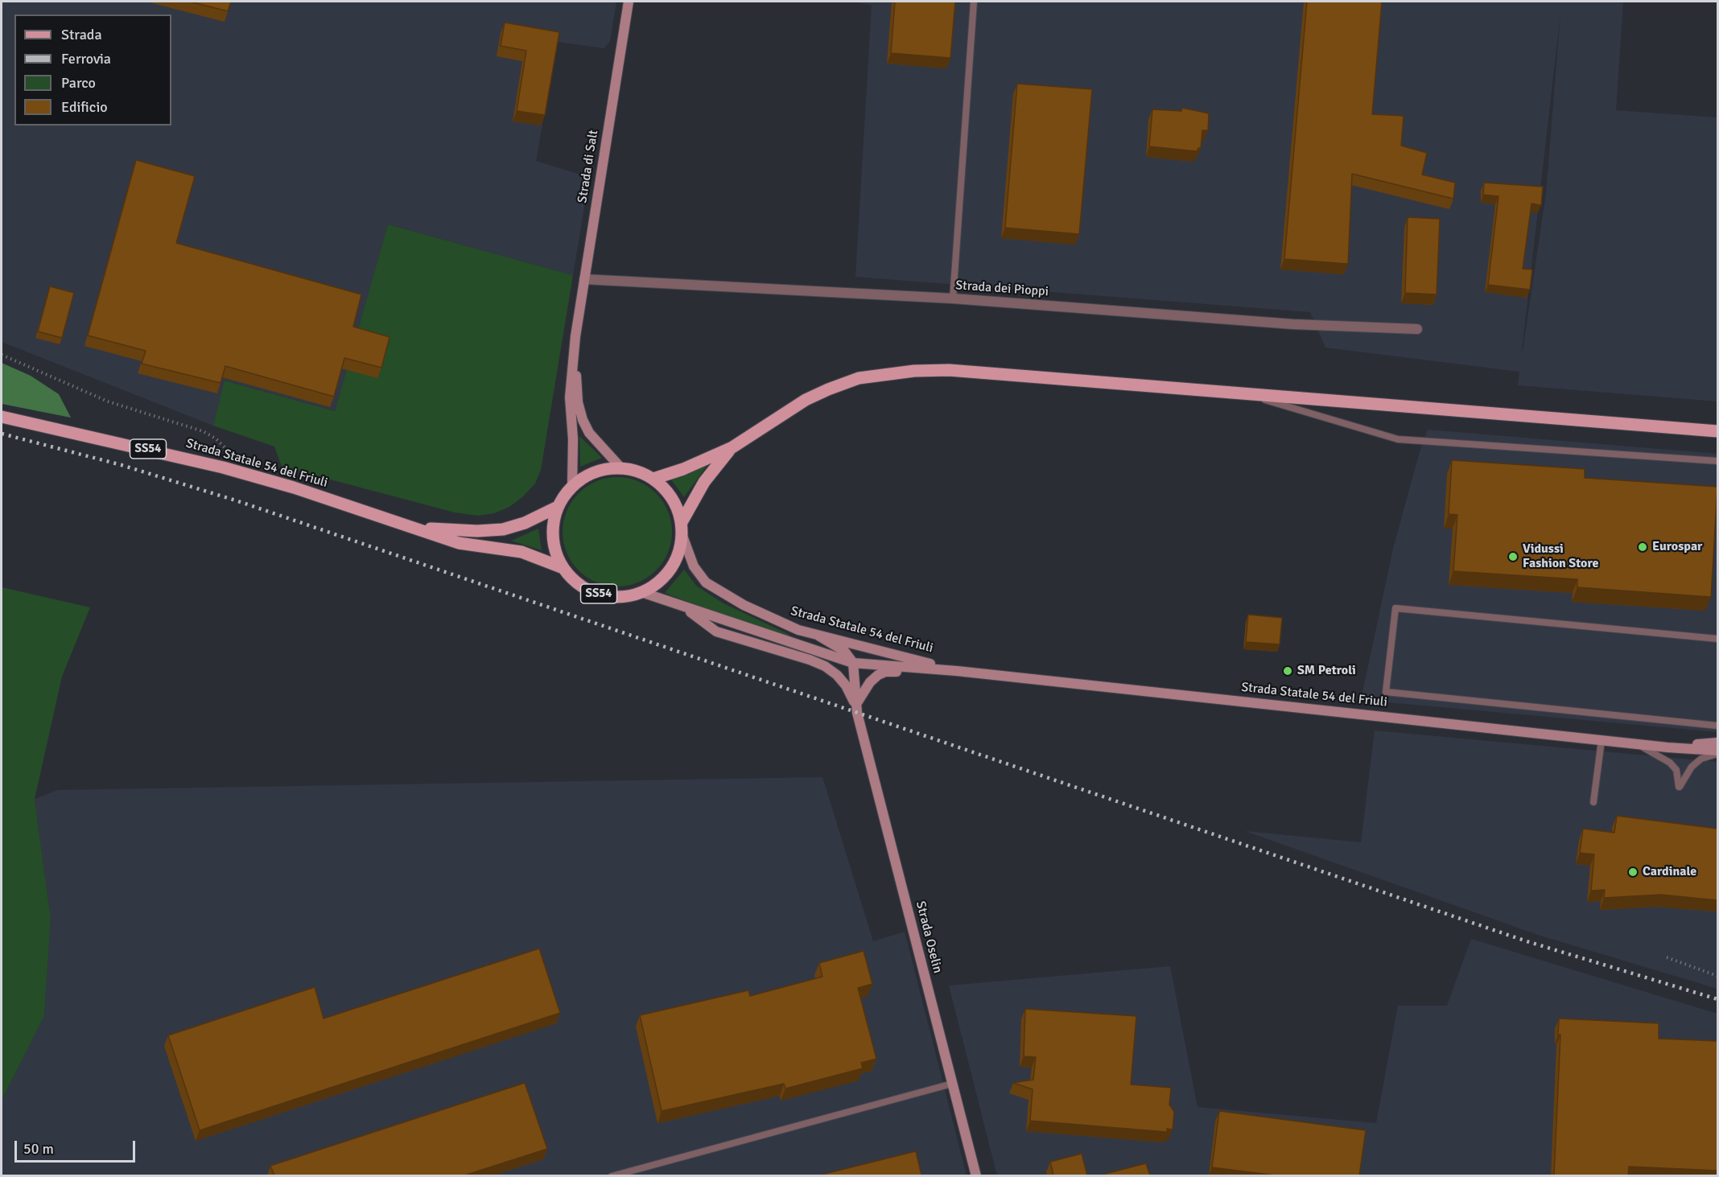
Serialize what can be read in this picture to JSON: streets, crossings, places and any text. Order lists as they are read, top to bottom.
{
  "streets": {
    "main road": ["SS54", "Strada Statale 54 del Friuli"],
    "street": ["Strada di Salt", "Strada dei Pioppi", "Strada Oselin"]
  },
  "crossings": [
    ["Strada di Salt", "Strada dei Pioppi"],
    ["Strada Statale 54 del Friuli", "Strada Oselin"]
  ],
  "places": [
    "Eurospar",
    "Vidussi Fashion Store",
    "SM Petroli",
    "Cardinale"
  ],
  "legend": [
    "Strada",
    "Ferrovia",
    "Parco",
    "Edificio"
  ],
  "scale_bar": "50 m"
}
